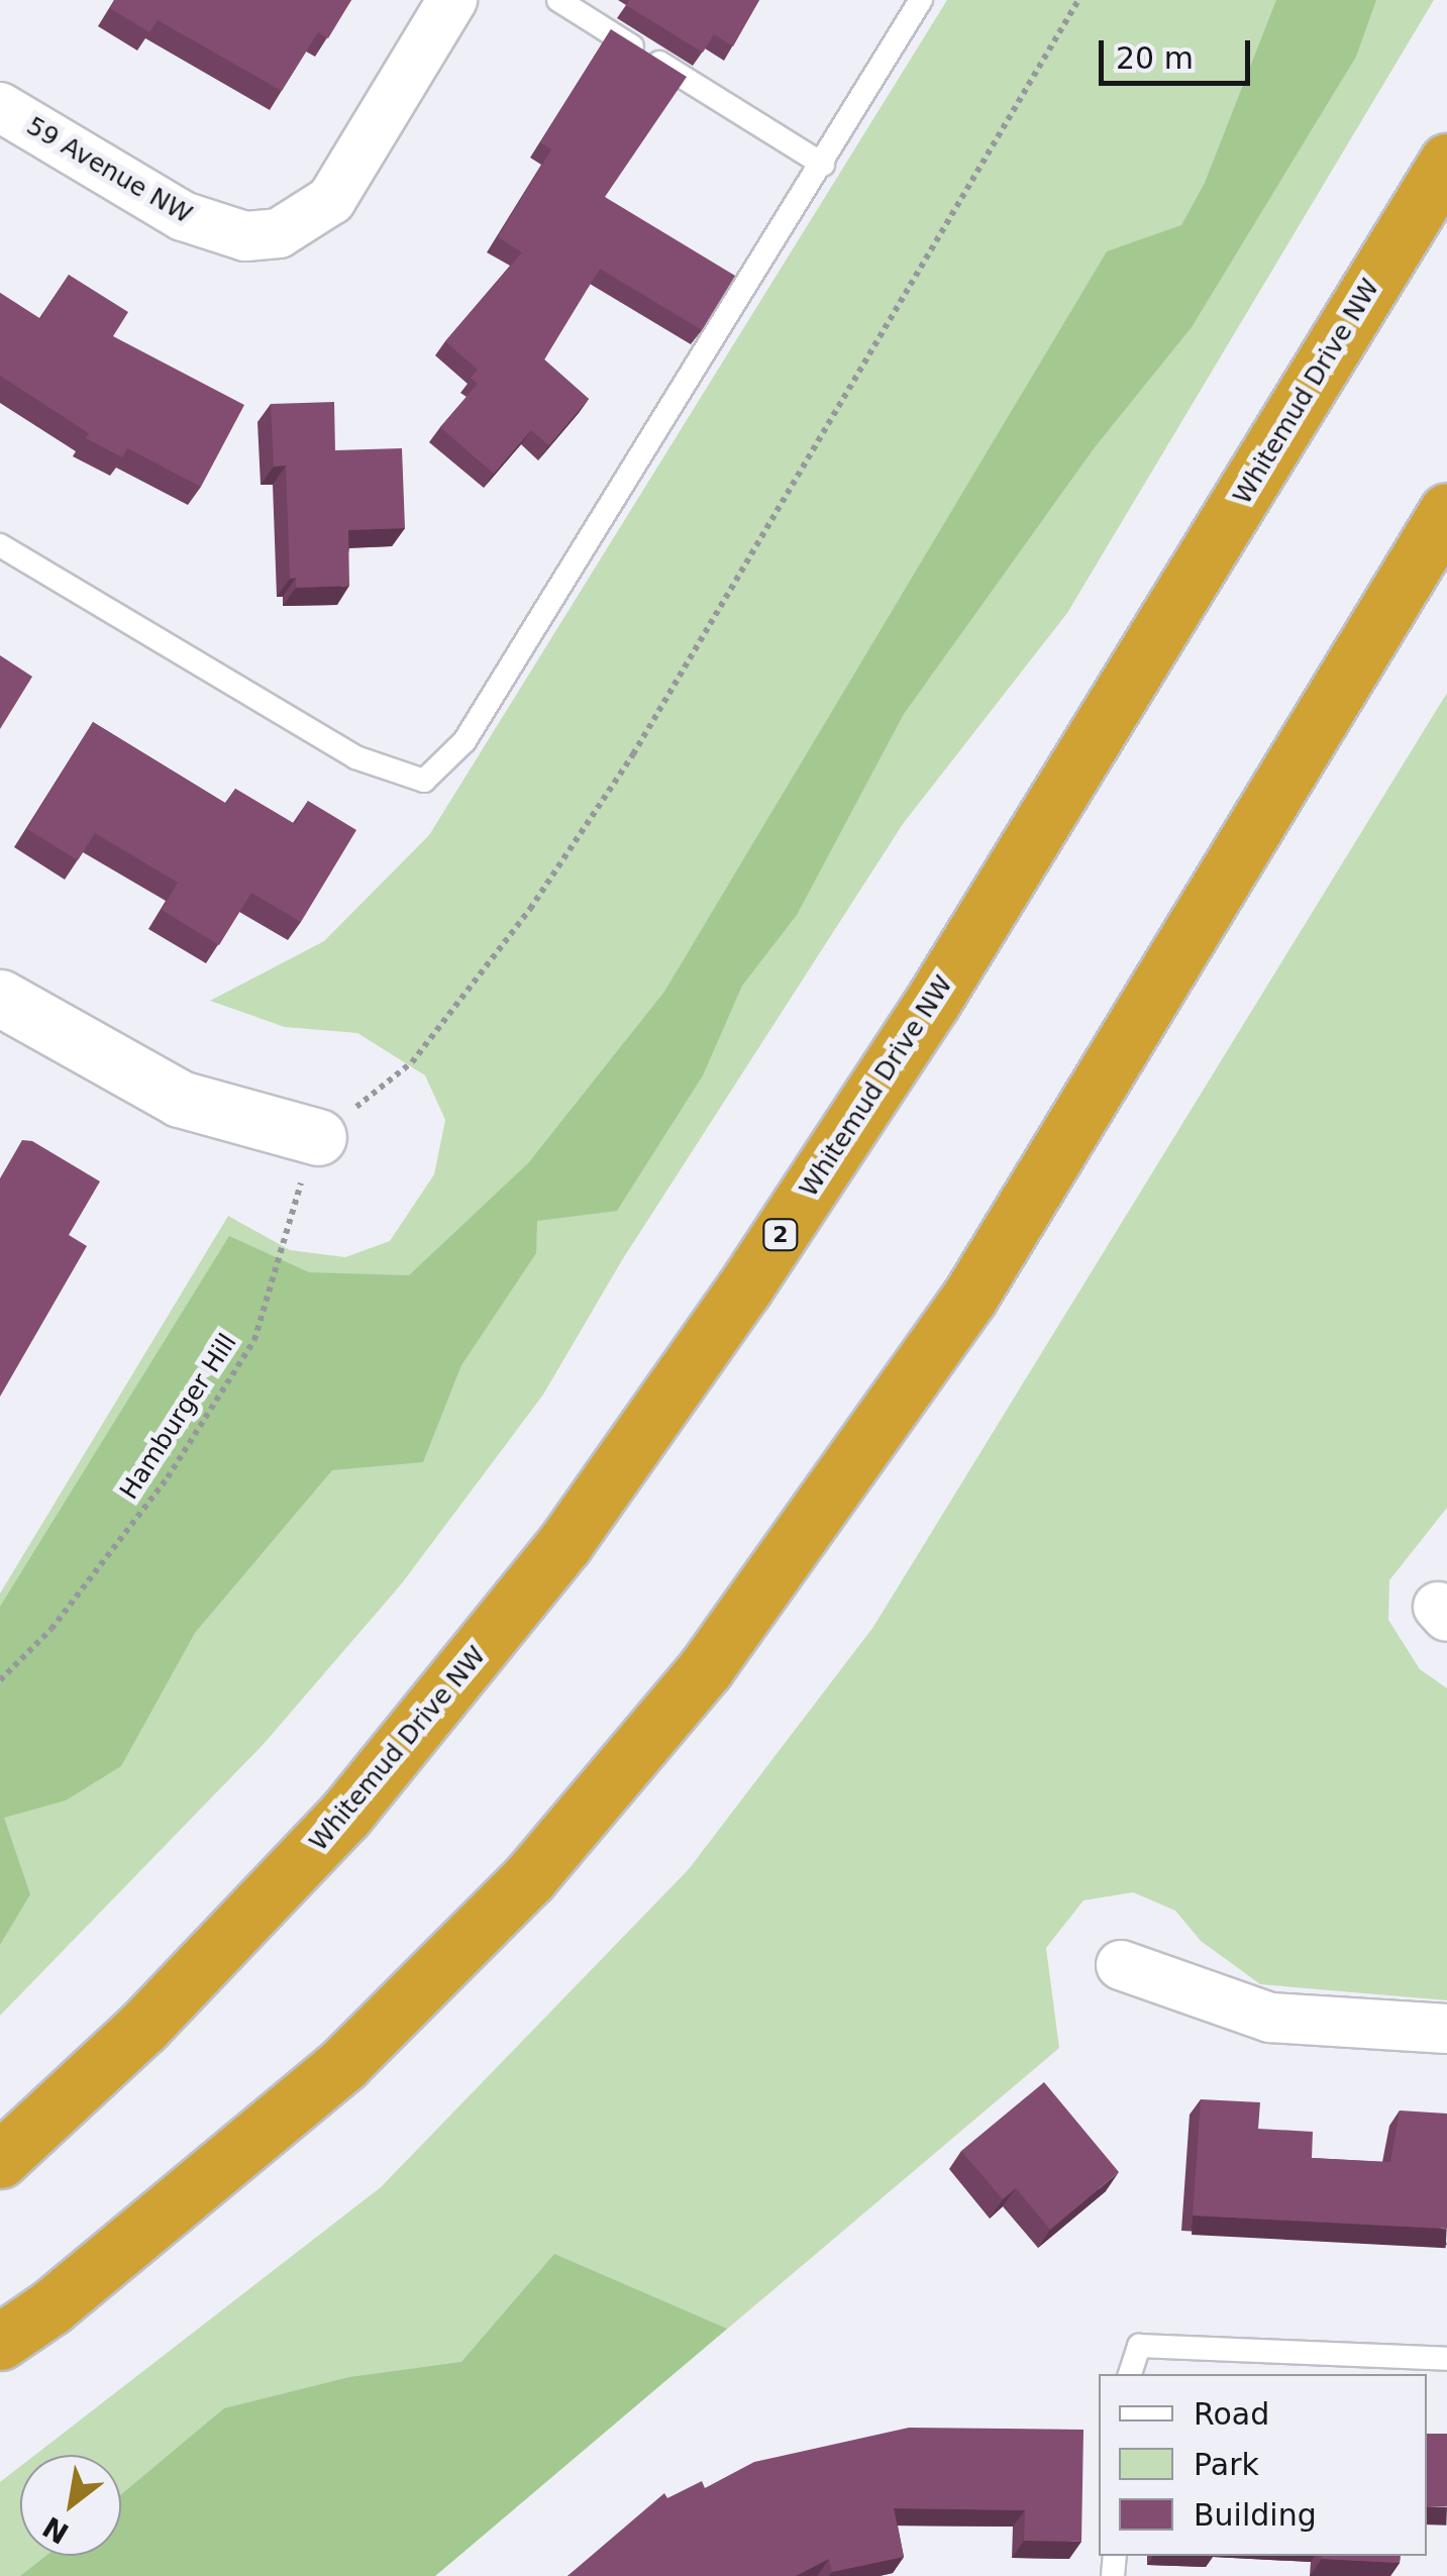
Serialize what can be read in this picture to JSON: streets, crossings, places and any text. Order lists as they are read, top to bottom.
{
  "streets": {
    "highway": ["Whitemud Drive NW", "2"],
    "street": ["59 Avenue NW"],
    "path": ["Hamburger Hill"]
  },
  "legend": ["Road", "Park", "Building"],
  "scale_bar": "20 m",
  "north": "bottom left"
}
